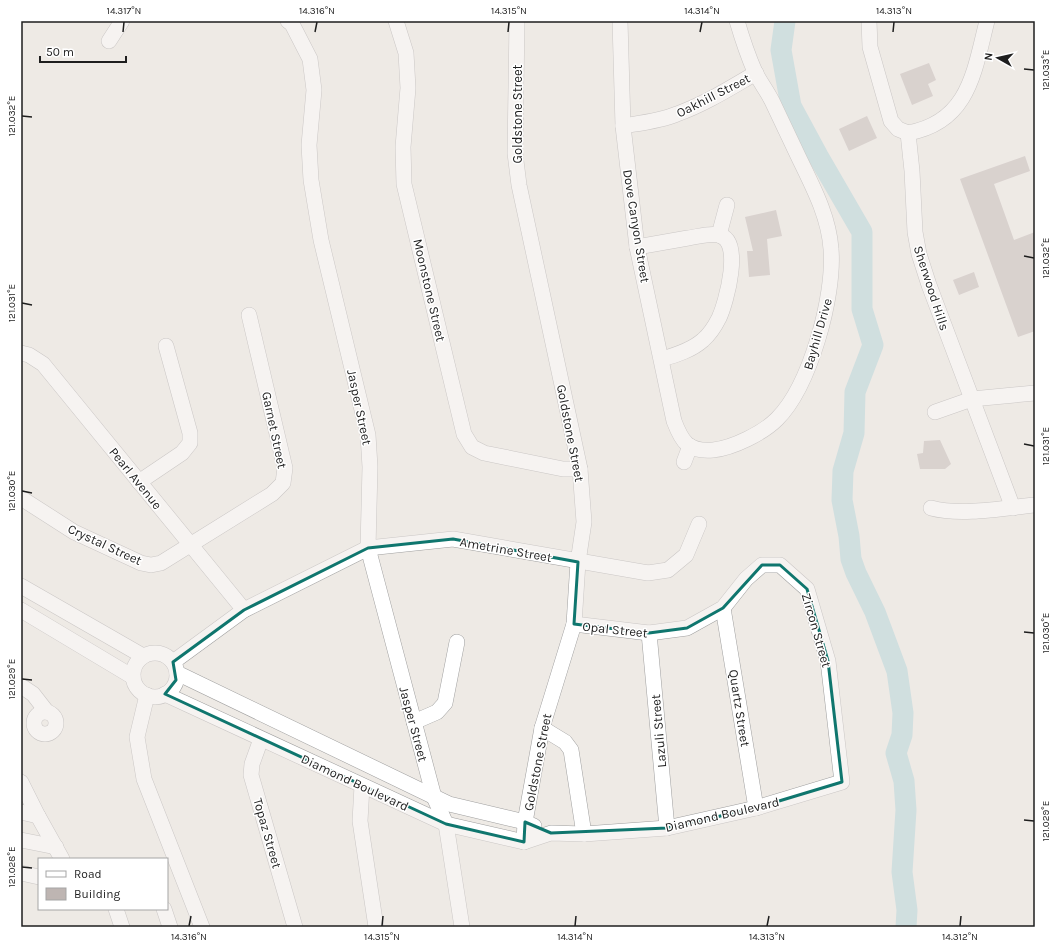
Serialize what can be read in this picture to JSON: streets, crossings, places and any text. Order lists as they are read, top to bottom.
{
  "streets": {
    "street": [
      "Oakhill Street",
      "Goldstone Street",
      "Dove Canyon Street",
      "Sherwood Hills",
      "Moonstone Street",
      "Bayhill Drive",
      "Jasper Street",
      "Garnet Street",
      "Pearl Avenue",
      "Crystal Street",
      "Ametrine Street",
      "Opal Street",
      "Zircon Street",
      "Quartz Street",
      "Lazuli Street",
      "Diamond Boulevard",
      "Topaz Street"
    ]
  },
  "crossings": [
    ["Oakhill Street", "Dove Canyon Street"],
    ["Oakhill Street", "Bayhill Drive"],
    ["Goldstone Street", "Moonstone Street"],
    ["Goldstone Street", "Ametrine Street"],
    ["Goldstone Street", "Opal Street"],
    ["Goldstone Street", "Diamond Boulevard"],
    ["Dove Canyon Street", "Bayhill Drive"],
    ["Jasper Street", "Ametrine Street"],
    ["Jasper Street", "Diamond Boulevard"],
    ["Garnet Street", "Pearl Avenue"],
    ["Garnet Street", "Crystal Street"],
    ["Pearl Avenue", "Crystal Street"],
    ["Pearl Avenue", "Ametrine Street"],
    ["Ametrine Street", "Diamond Boulevard"],
    ["Opal Street", "Zircon Street"],
    ["Opal Street", "Quartz Street"],
    ["Opal Street", "Lazuli Street"],
    ["Zircon Street", "Quartz Street"],
    ["Zircon Street", "Diamond Boulevard"],
    ["Quartz Street", "Diamond Boulevard"],
    ["Lazuli Street", "Diamond Boulevard"],
    ["Diamond Boulevard", "Topaz Street"]
  ],
  "legend": ["Road", "Building"],
  "scale_bar": "50 m",
  "north": "left",
  "coordinates": [
    "14.317°N",
    "14.316°N",
    "14.315°N",
    "14.314°N",
    "14.313°N",
    "121.033°E",
    "121.032°E",
    "121.031°E",
    "121.030°E",
    "121.029°E",
    "121.028°E",
    "14.312°N"
  ]
}
